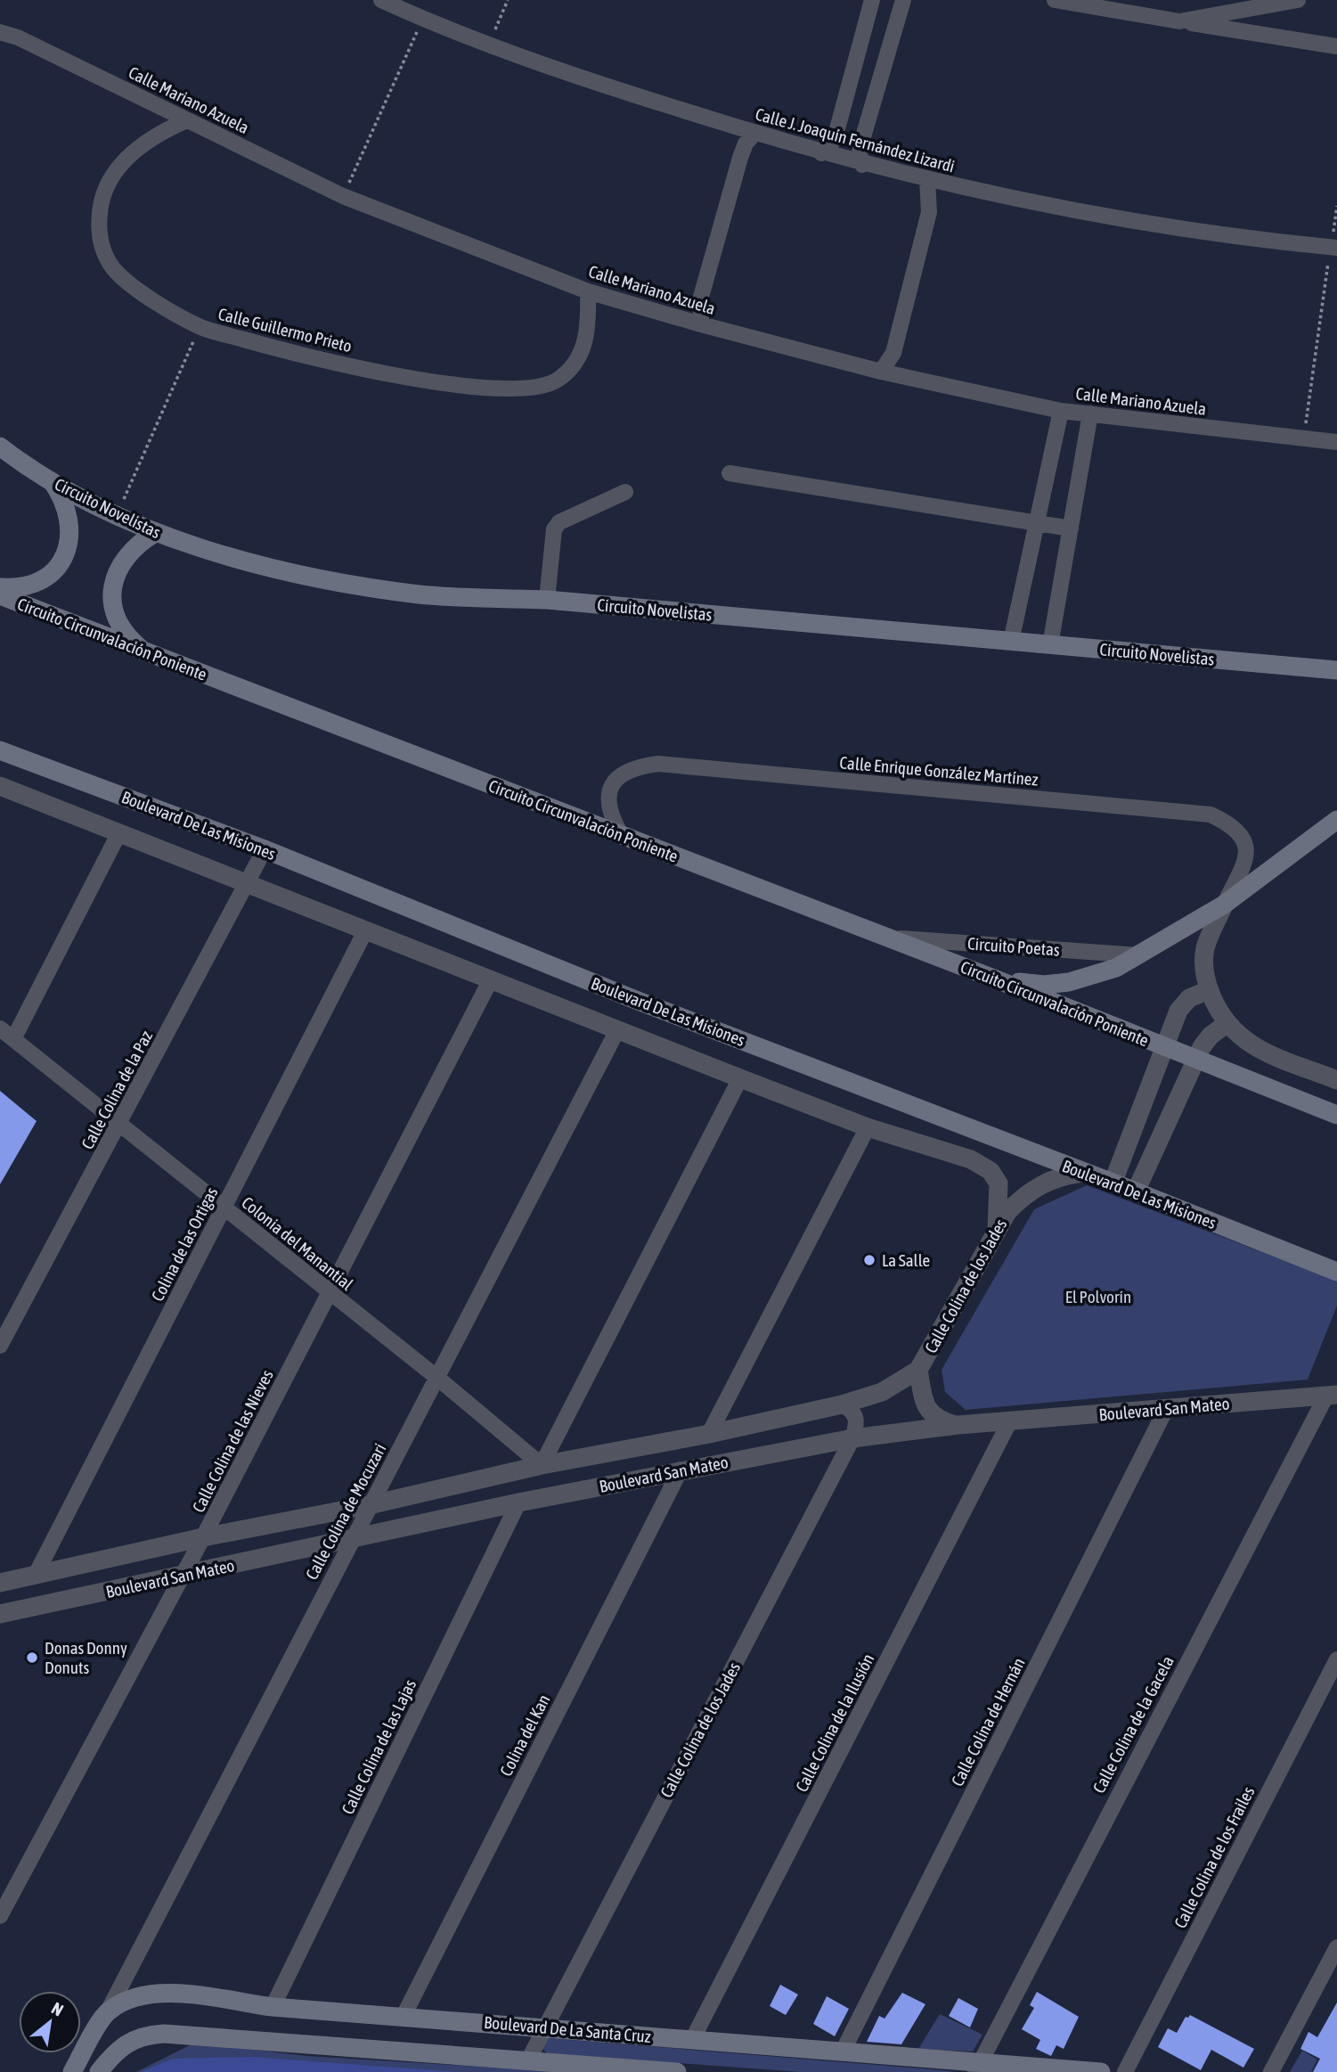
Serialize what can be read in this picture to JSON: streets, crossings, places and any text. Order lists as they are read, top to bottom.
{
  "streets": {
    "main road": [
      "Circuito Novelistas",
      "Circuito Circunvalación Poniente",
      "Boulevard De Las Misiones",
      "Circuito Poetas",
      "Boulevard De La Santa Cruz"
    ],
    "street": [
      "Calle Mariano Azuela",
      "Calle J. Joaquín Fernández Lizardi",
      "Calle Guillermo Prieto",
      "Calle Enrique González Martínez",
      "Calle Colina de la Paz",
      "Colonia del Manantial",
      "Colina de las Ortigas",
      "Calle Colina de los Jades",
      "Boulevard San Mateo",
      "Calle Colina de las Nieves",
      "Calle Colina de Mocuzari",
      "Calle Colina de Hernán",
      "Calle Colina de la Ilusión",
      "Calle Colina de la Gacela",
      "Colina del Kan",
      "Calle Colina de las Lajas",
      "Calle Colina de los Frailes"
    ]
  },
  "crossings": [
    ["Calle Mariano Azuela", "Calle Guillermo Prieto"],
    ["Circuito Circunvalación Poniente", "Calle Enrique González Martínez"],
    ["Circuito Circunvalación Poniente", "Circuito Poetas"],
    ["Calle Enrique González Martínez", "Circuito Poetas"],
    ["Boulevard De Las Misiones", "Calle Colina de la Paz"],
    ["Boulevard De Las Misiones", "Colina de las Ortigas"],
    ["Boulevard De Las Misiones", "Calle Colina de los Jades"],
    ["Boulevard De Las Misiones", "Calle Colina de las Nieves"],
    ["Boulevard De Las Misiones", "Calle Colina de Mocuzari"],
    ["Calle Colina de la Paz", "Colonia del Manantial"],
    ["Colonia del Manantial", "Colina de las Ortigas"],
    ["Colonia del Manantial", "Boulevard San Mateo"],
    ["Colonia del Manantial", "Calle Colina de las Nieves"],
    ["Colonia del Manantial", "Calle Colina de Mocuzari"],
    ["Colina de las Ortigas", "Boulevard San Mateo"],
    ["Calle Colina de los Jades", "Boulevard San Mateo"],
    ["Calle Colina de los Jades", "Boulevard De La Santa Cruz"],
    ["Boulevard San Mateo", "Calle Colina de las Nieves"],
    ["Boulevard San Mateo", "Calle Colina de Mocuzari"],
    ["Boulevard San Mateo", "Calle Colina de Hernán"],
    ["Boulevard San Mateo", "Calle Colina de la Ilusión"],
    ["Boulevard San Mateo", "Calle Colina de la Gacela"],
    ["Boulevard San Mateo", "Colina del Kan"],
    ["Boulevard San Mateo", "Calle Colina de las Lajas"],
    ["Calle Colina de Mocuzari", "Boulevard De La Santa Cruz"],
    ["Calle Colina de Hernán", "Boulevard De La Santa Cruz"],
    ["Calle Colina de la Ilusión", "Boulevard De La Santa Cruz"],
    ["Calle Colina de la Gacela", "Boulevard De La Santa Cruz"],
    ["Colina del Kan", "Boulevard De La Santa Cruz"],
    ["Calle Colina de las Lajas", "Boulevard De La Santa Cruz"]
  ],
  "parks": ["El Polvorín"],
  "places": ["La Salle", "Donas Donny Donuts"],
  "north": "top right"
}
